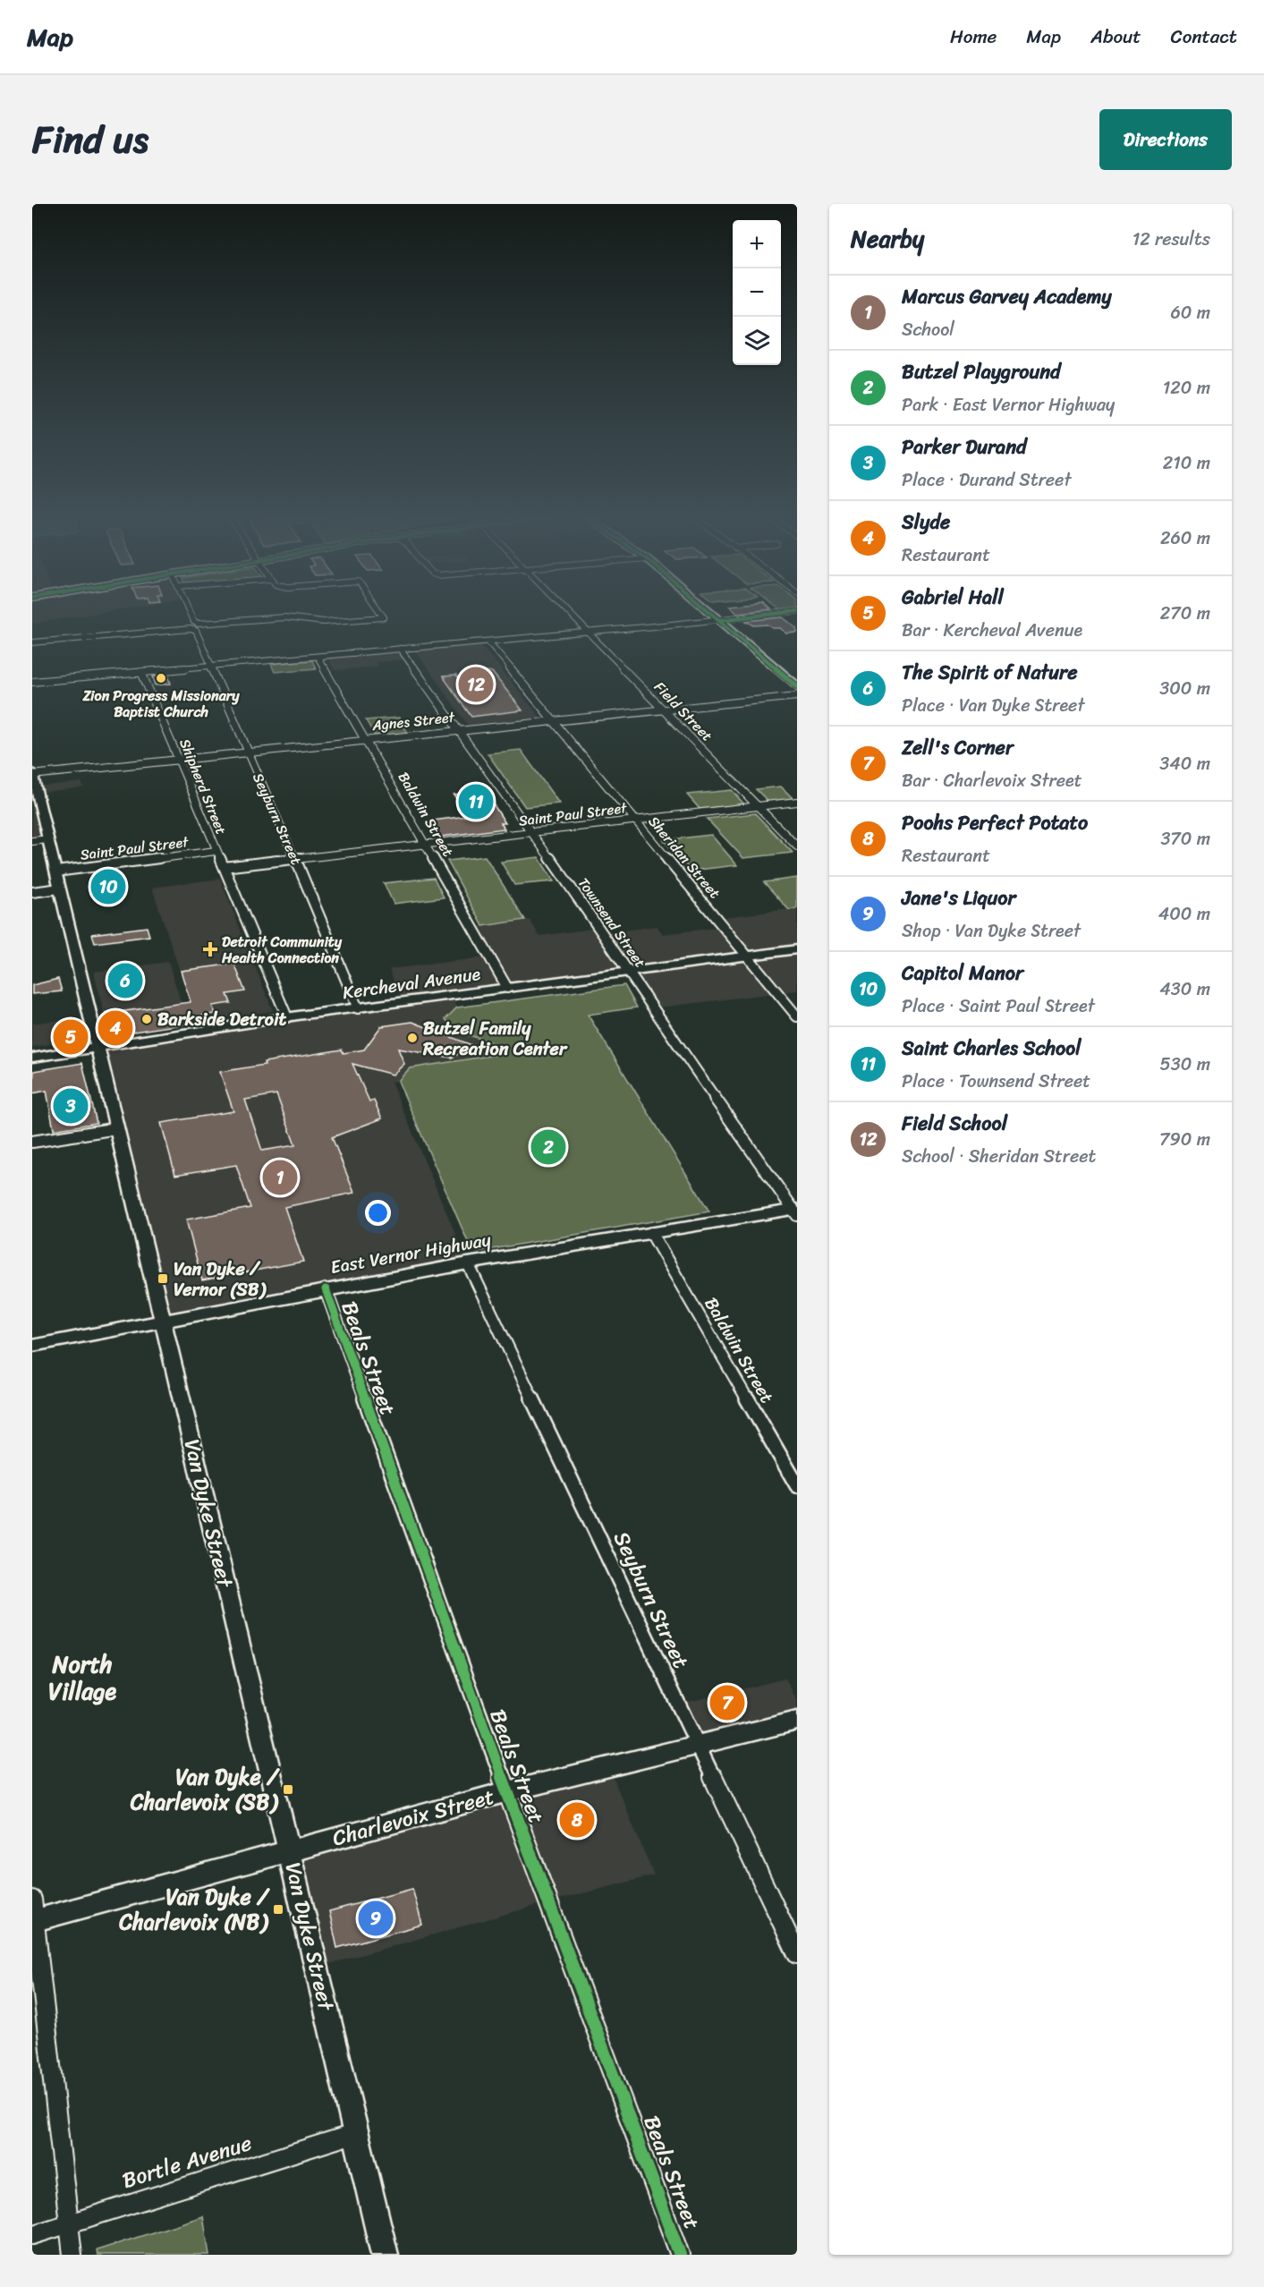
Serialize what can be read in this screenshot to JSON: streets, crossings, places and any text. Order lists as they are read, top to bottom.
{
  "streets": {
    "main road": [
      "Kercheval Avenue",
      "East Vernor Highway",
      "Van Dyke Street",
      "Charlevoix Street"
    ],
    "street": [
      "Field Street",
      "Agnes Street",
      "Shipherd Street",
      "Baldwin Street",
      "Saint Paul Street",
      "Seyburn Street",
      "Sheridan Street",
      "Townsend Street",
      "Beals Street",
      "Bortle Avenue"
    ]
  },
  "crossings": [
    ["Field Street", "Agnes Street"],
    ["Field Street", "Saint Paul Street"],
    ["Agnes Street", "Shipherd Street"],
    ["Agnes Street", "Baldwin Street"],
    ["Agnes Street", "Seyburn Street"],
    ["Agnes Street", "Sheridan Street"],
    ["Agnes Street", "Townsend Street"],
    ["Agnes Street", "Van Dyke Street"],
    ["Shipherd Street", "Saint Paul Street"],
    ["Baldwin Street", "Saint Paul Street"],
    ["Baldwin Street", "Kercheval Avenue"],
    ["Baldwin Street", "East Vernor Highway"],
    ["Saint Paul Street", "Seyburn Street"],
    ["Saint Paul Street", "Sheridan Street"],
    ["Saint Paul Street", "Townsend Street"],
    ["Saint Paul Street", "Van Dyke Street"],
    ["Seyburn Street", "Kercheval Avenue"],
    ["Seyburn Street", "East Vernor Highway"],
    ["Seyburn Street", "Charlevoix Street"],
    ["Sheridan Street", "Kercheval Avenue"],
    ["Townsend Street", "Kercheval Avenue"],
    ["Townsend Street", "East Vernor Highway"],
    ["Kercheval Avenue", "Van Dyke Street"],
    ["East Vernor Highway", "Beals Street"],
    ["East Vernor Highway", "Van Dyke Street"],
    ["Beals Street", "Charlevoix Street"],
    ["Van Dyke Street", "Charlevoix Street"],
    ["Van Dyke Street", "Bortle Avenue"]
  ],
  "districts": ["North Village"],
  "places": {
    "other": ["Zion Progress Missionary Baptist Church", "Barkside Detroit", "Butzel Family Recreation Center"],
    "health": ["Detroit Community Health Connection"],
    "transit": ["Van Dyke / Vernor (SB)", "Van Dyke / Charlevoix (SB)", "Van Dyke / Charlevoix (NB)"]
  },
  "page": {
    "header": "Map",
    "nav": [
      "Home",
      "Map",
      "About",
      "Contact"
    ],
    "title": "Find us",
    "buttons": "Directions",
    "heading": ["Nearby", "12 results"],
    "map_buttons": ["+", "−"],
    "list": [
      {
        "mark": "1",
        "name": "Marcus Garvey Academy",
        "note": "School",
        "value": "60 m"
      },
      {
        "mark": "2",
        "name": "Butzel Playground",
        "note": "Park · East Vernor Highway",
        "value": "120 m"
      },
      {
        "mark": "3",
        "name": "Parker Durand",
        "note": "Place · Durand Street",
        "value": "210 m"
      },
      {
        "mark": "4",
        "name": "Slyde",
        "note": "Restaurant",
        "value": "260 m"
      },
      {
        "mark": "5",
        "name": "Gabriel Hall",
        "note": "Bar · Kercheval Avenue",
        "value": "270 m"
      },
      {
        "mark": "6",
        "name": "The Spirit of Nature",
        "note": "Place · Van Dyke Street",
        "value": "300 m"
      },
      {
        "mark": "7",
        "name": "Zell's Corner",
        "note": "Bar · Charlevoix Street",
        "value": "340 m"
      },
      {
        "mark": "8",
        "name": "Poohs Perfect Potato",
        "note": "Restaurant",
        "value": "370 m"
      },
      {
        "mark": "9",
        "name": "Jane's Liquor",
        "note": "Shop · Van Dyke Street",
        "value": "400 m"
      },
      {
        "mark": "10",
        "name": "Capitol Manor",
        "note": "Place · Saint Paul Street",
        "value": "430 m"
      },
      {
        "mark": "11",
        "name": "Saint Charles School",
        "note": "Place · Townsend Street",
        "value": "530 m"
      },
      {
        "mark": "12",
        "name": "Field School",
        "note": "School · Sheridan Street",
        "value": "790 m"
      }
    ],
    "pins": [
      "12",
      "11",
      "10",
      "6",
      "4",
      "5",
      "3",
      "2",
      "1",
      "7",
      "8",
      "9"
    ]
  }
}
